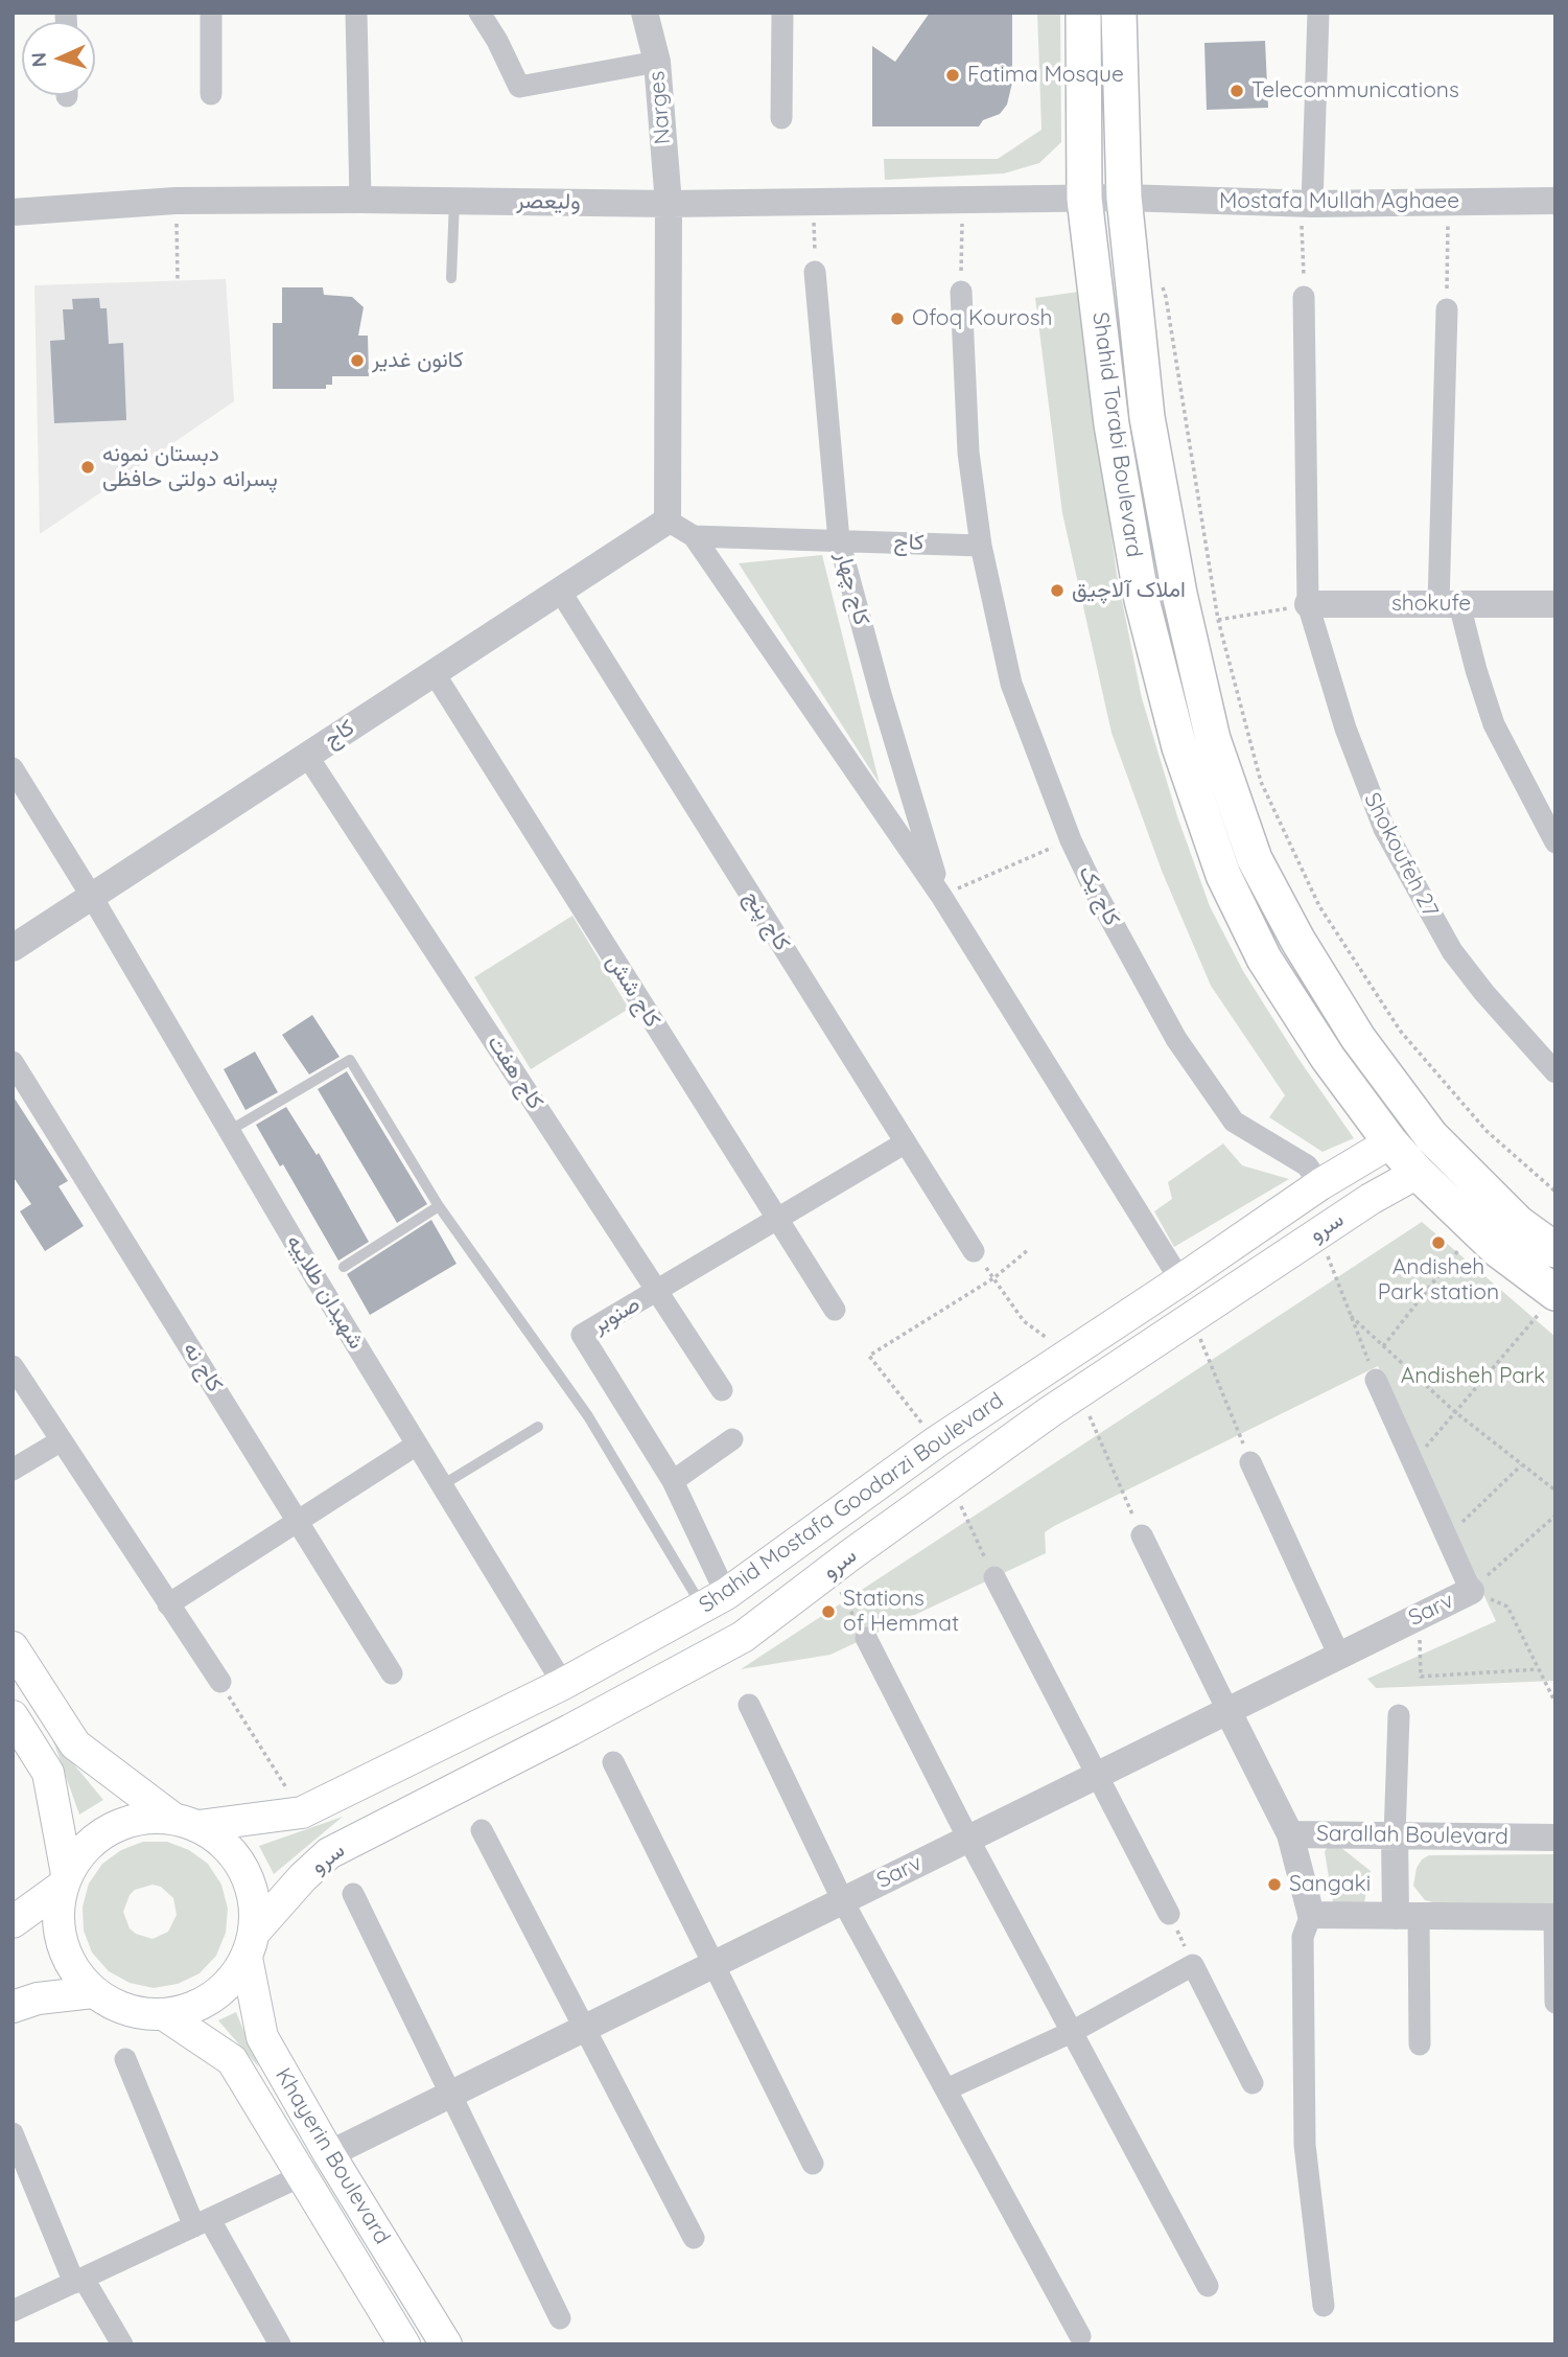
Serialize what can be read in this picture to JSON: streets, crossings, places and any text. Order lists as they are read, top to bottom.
{
  "streets": {
    "main road": [
      "Shahid Torabi Boulevard",
      "سرو",
      "Shahid Mostafa Goodarzi Boulevard",
      "Khayerin Boulevard"
    ],
    "street": [
      "Narges",
      "ولیعصر",
      "Mostafa Mullah Aghaee",
      "کاج",
      "کاج چهار",
      "shokufe",
      "Shokoufeh 27",
      "کاج یک",
      "کاج پنج",
      "کاج شش",
      "کاج هفت",
      "شهیدان طلاییه",
      "صنوبر",
      "کاج نه",
      "Sarv",
      "Sarallah Boulevard"
    ]
  },
  "crossings": [
    ["Narges", "ولیعصر"],
    ["ولیعصر", "Mostafa Mullah Aghaee"],
    ["ولیعصر", "Shahid Torabi Boulevard"],
    ["Mostafa Mullah Aghaee", "Shahid Torabi Boulevard"],
    ["Shahid Torabi Boulevard", "سرو"],
    ["Shahid Torabi Boulevard", "Shahid Mostafa Goodarzi Boulevard"],
    ["کاج", "کاج چهار"],
    ["کاج", "کاج یک"],
    ["کاج", "کاج پنج"],
    ["کاج", "کاج شش"],
    ["کاج", "کاج هفت"],
    ["کاج", "شهیدان طلاییه"],
    ["shokufe", "Shokoufeh 27"],
    ["کاج یک", "Shahid Mostafa Goodarzi Boulevard"],
    ["کاج پنج", "صنوبر"],
    ["کاج شش", "صنوبر"],
    ["کاج هفت", "صنوبر"],
    ["سرو", "Shahid Mostafa Goodarzi Boulevard"],
    ["سرو", "Khayerin Boulevard"],
    ["شهیدان طلاییه", "Shahid Mostafa Goodarzi Boulevard"],
    ["صنوبر", "Shahid Mostafa Goodarzi Boulevard"],
    ["Shahid Mostafa Goodarzi Boulevard", "Khayerin Boulevard"],
    ["Sarv", "Khayerin Boulevard"]
  ],
  "parks": ["Andisheh Park"],
  "places": [
    "Fatima Mosque",
    "Telecommunications",
    "Ofoq Kourosh",
    "کانون غدیر",
    "دبستان نمونه پسرانه دولتی حافظی",
    "املاک آلاچیق",
    "Andisheh Park station",
    "Stations of Hemmat",
    "Sangaki"
  ],
  "north": "left"
}
